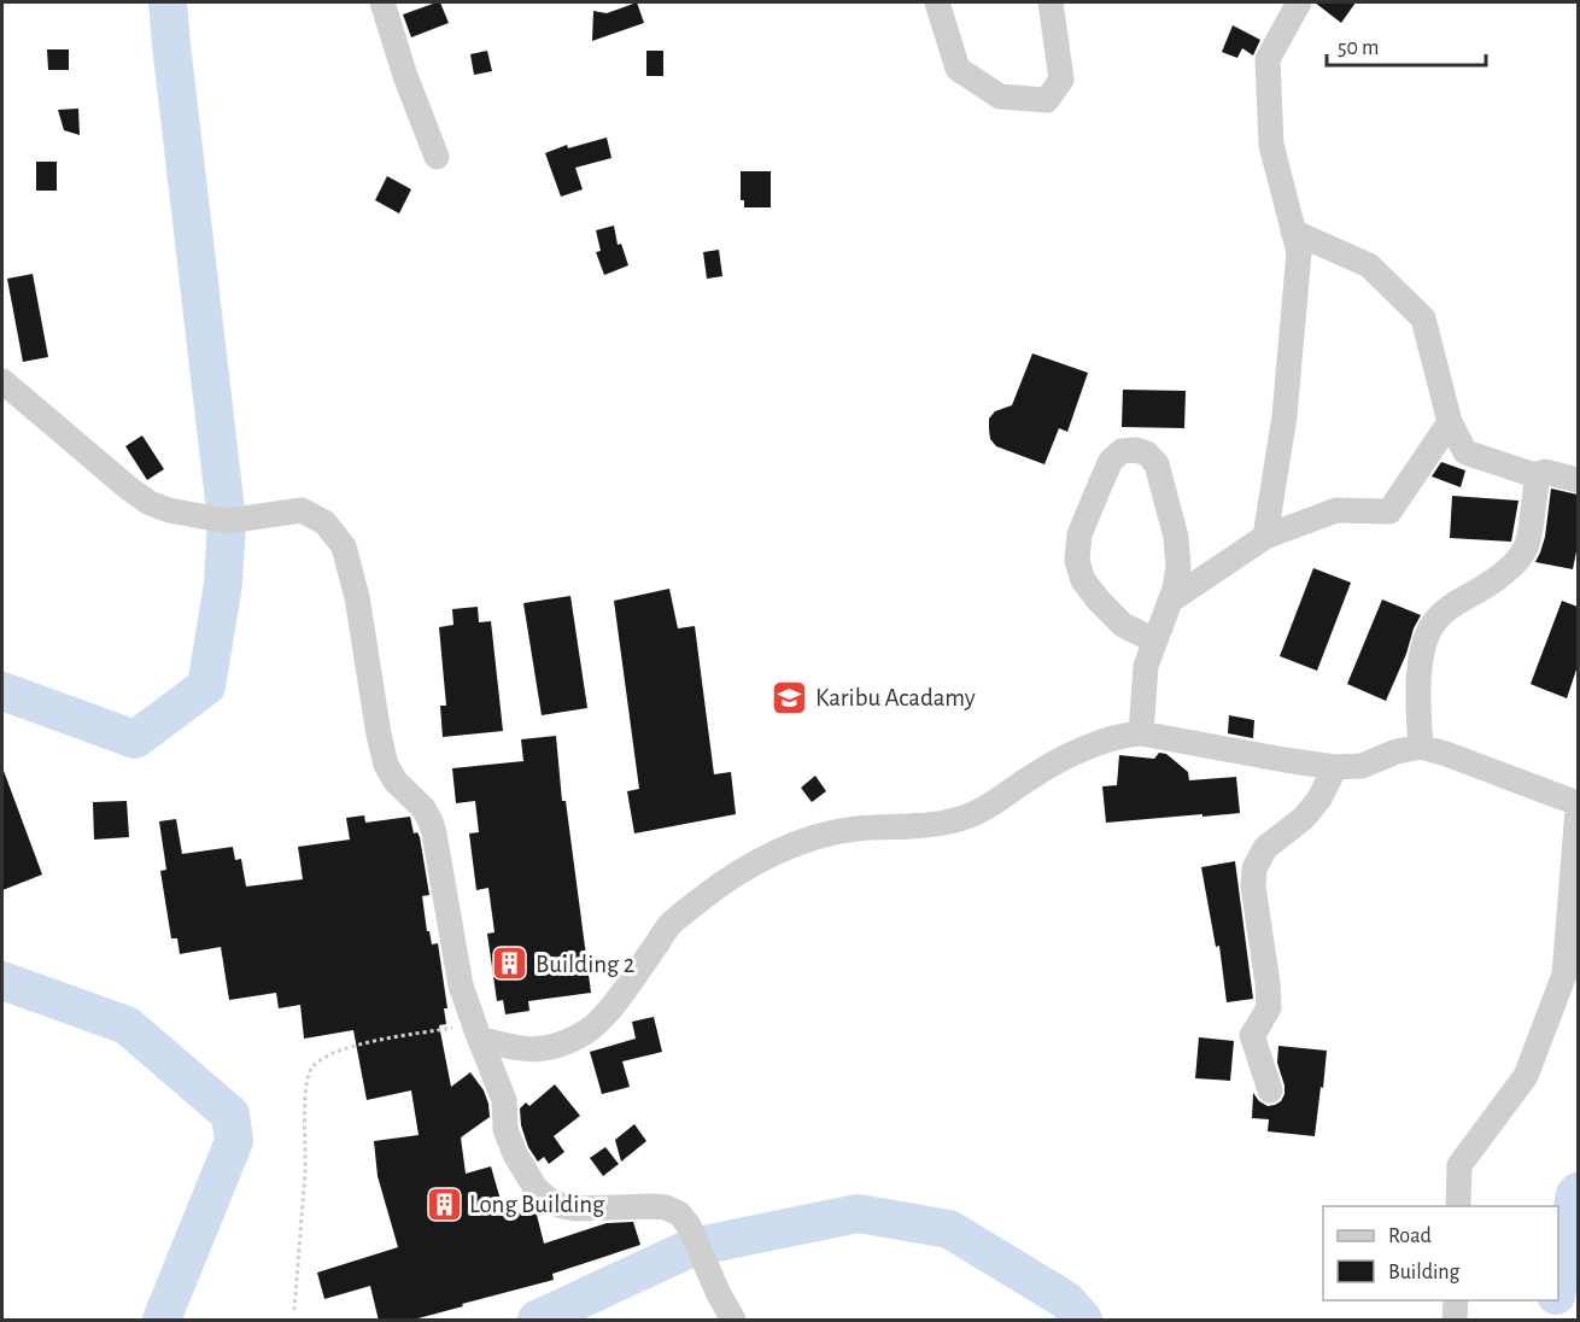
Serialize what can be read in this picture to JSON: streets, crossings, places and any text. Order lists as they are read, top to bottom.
{
  "places": {
    "school or university": ["Karibu Acadamy"],
    "building": ["Building 2", "Long Building"]
  },
  "legend": ["Road", "Building"],
  "scale_bar": "50 m"
}
